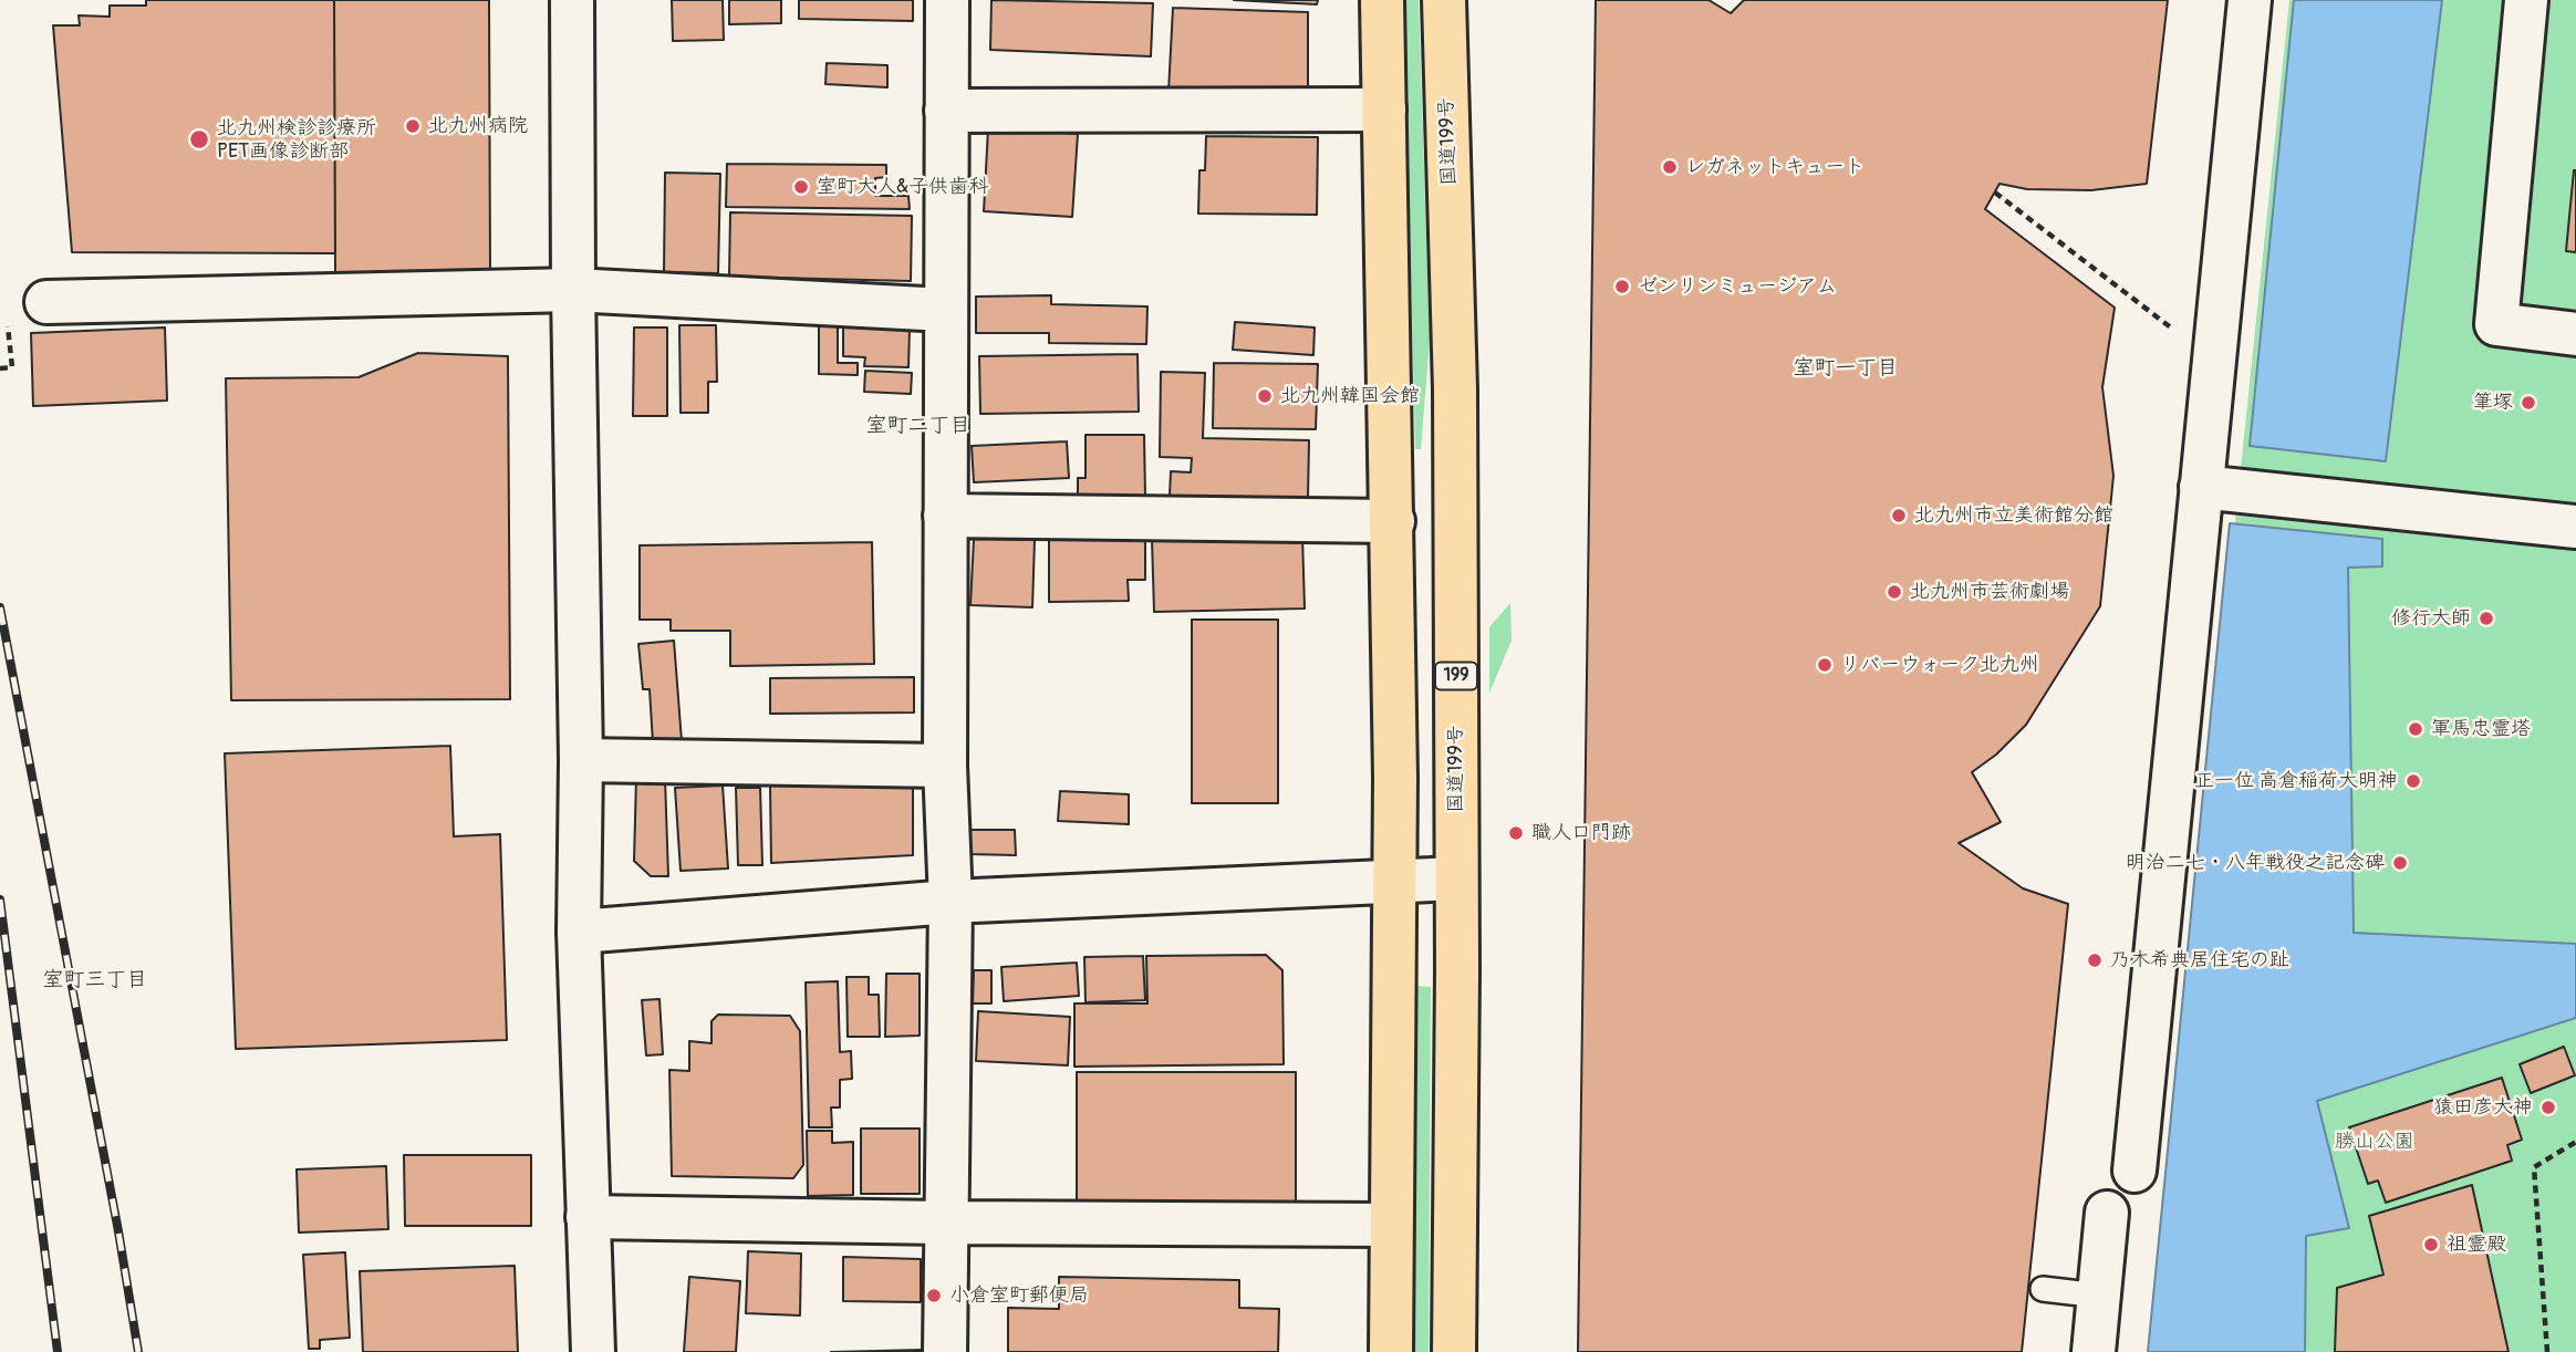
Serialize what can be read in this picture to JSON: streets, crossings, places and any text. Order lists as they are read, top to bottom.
{
  "streets": {
    "highway": ["国道199号", "199"]
  },
  "districts": ["室町一丁目", "室町二丁目", "室町三丁目"],
  "parks": ["勝山公園"],
  "places": [
    "北九州病院",
    "北九州検診診療所 PET画像診断部",
    "レガネットキュート",
    "室町大人&子供歯科",
    "ゼンリンミュージアム",
    "北九州韓国会館",
    "筆塚",
    "北九州市立美術館分館",
    "北九州市芸術劇場",
    "修行大師",
    "リバーウォーク北九州",
    "軍馬忠霊塔",
    "正一位 高倉稲荷大明神",
    "職人口門跡",
    "明治二七・八年戦役之記念碑",
    "乃木希典居住宅の趾",
    "猿田彦大神",
    "祖霊殿",
    "小倉室町郵便局"
  ]
}
